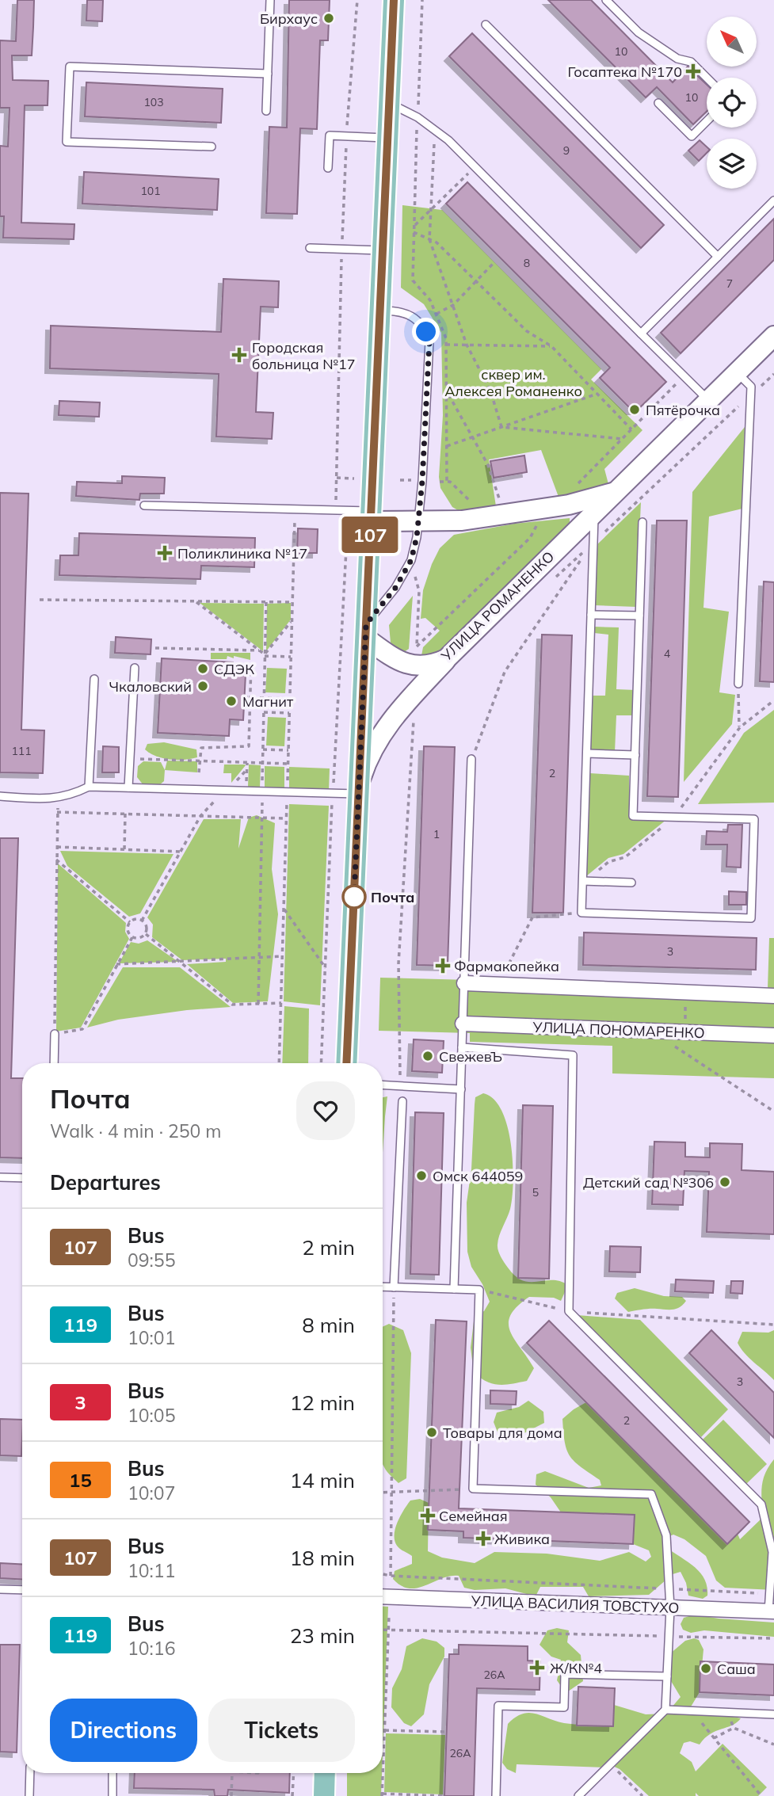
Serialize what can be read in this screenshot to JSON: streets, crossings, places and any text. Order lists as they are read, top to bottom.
{
  "streets": {
    "main road": ["УЛИЦА РОМАНЕНКО"],
    "street": ["УЛИЦА ПОНОМАРЕНКО", "УЛИЦА ВАСИЛИЯ ТОВСТУХО"]
  },
  "parks": ["сквер им. Алексея Романенко"],
  "places": {
    "other": [
      "Бирхаус",
      "Пятёрочка",
      "СДЭК",
      "Чкаловский",
      "Магнит",
      "Почта",
      "СвежевЪ",
      "Омск 644059",
      "Детский сад №306",
      "Товары для дома",
      "Саша"
    ],
    "health": [
      "Госаптека №170",
      "Городская больница №17",
      "Поликлиника №17",
      "Фармакопейка",
      "Семейная",
      "Живика",
      "Ж/К№4"
    ]
  },
  "lines": ["bus line 107"],
  "house_numbers": [
    "10",
    "10",
    "103",
    "9",
    "101",
    "8",
    "7",
    "4",
    "111",
    "2",
    "1",
    "3",
    "5",
    "3",
    "2",
    "26А",
    "26А"
  ],
  "north": "top left",
  "page": {
    "on_map": "107",
    "heading": [
      ["Почта", "Walk · 4 min · 250 m"],
      "Departures"
    ],
    "list": [
      {
        "mark": "107",
        "name": "Bus",
        "note": "09:55",
        "value": "2 min"
      },
      {
        "mark": "119",
        "name": "Bus",
        "note": "10:01",
        "value": "8 min"
      },
      {
        "mark": "3",
        "name": "Bus",
        "note": "10:05",
        "value": "12 min"
      },
      {
        "mark": "15",
        "name": "Bus",
        "note": "10:07",
        "value": "14 min"
      },
      {
        "mark": "107",
        "name": "Bus",
        "note": "10:11",
        "value": "18 min"
      },
      {
        "mark": "119",
        "name": "Bus",
        "note": "10:16",
        "value": "23 min"
      }
    ],
    "buttons": ["Directions", "Tickets"]
  }
}
